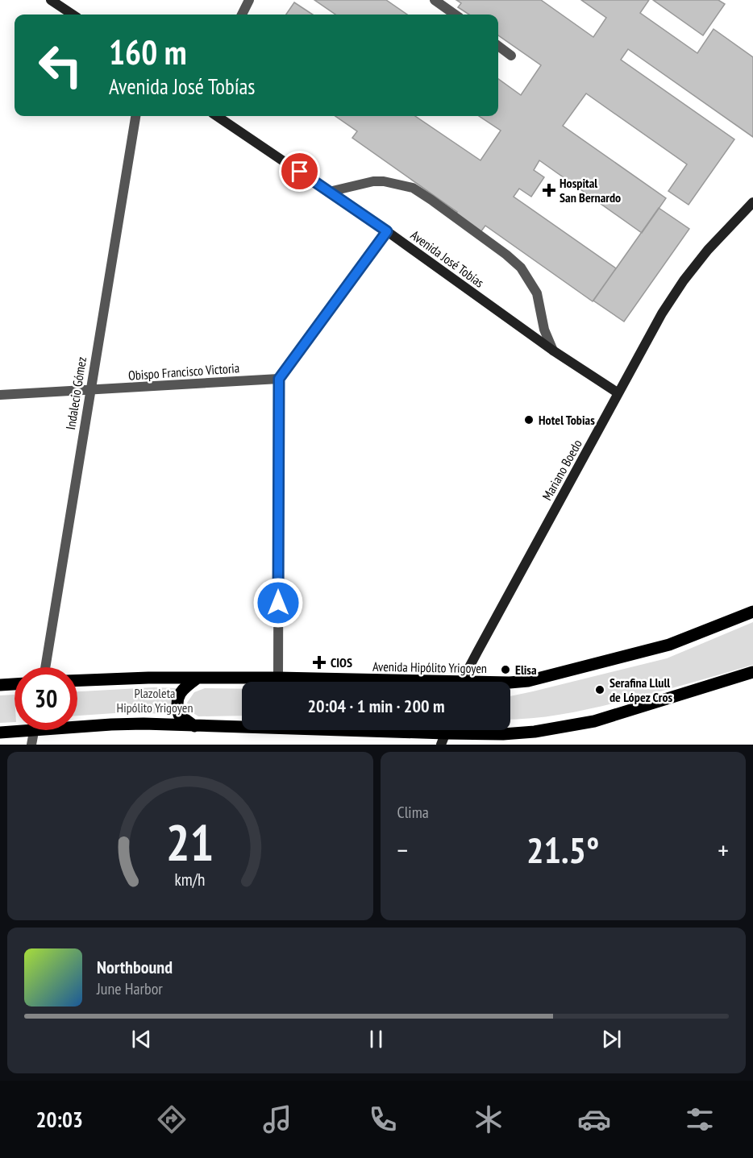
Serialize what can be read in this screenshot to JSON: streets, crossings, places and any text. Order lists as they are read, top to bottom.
{
  "streets": {
    "main road": ["Avenida Hipólito Yrigoyen"],
    "street": [
      "Avenida José Tobías",
      "Obispo Francisco Victoria",
      "Indalecio Gómez",
      "Mariano Boedo"
    ]
  },
  "crossings": [
    ["Avenida José Tobías", "Mariano Boedo"],
    ["Obispo Francisco Victoria", "Indalecio Gómez"]
  ],
  "parks": ["Plazoleta Hipólito Yrigoyen"],
  "places": {
    "health": ["Hospital San Bernardo", "CIOS"],
    "other": ["Hotel Tobias", "Elisa", "Serafina Llull de López Cros"]
  },
  "page": {
    "turn": ["160 m", "Avenida José Tobías"],
    "limit": "30",
    "trip": "20:04 · 1 min · 200 m",
    "tile": "Clima",
    "heat": ["−", "21.5°", "+"],
    "song": ["Northbound", "June Harbor"],
    "tabs": "20:03",
    "gauge": ["21", "km/h"]
  }
}
